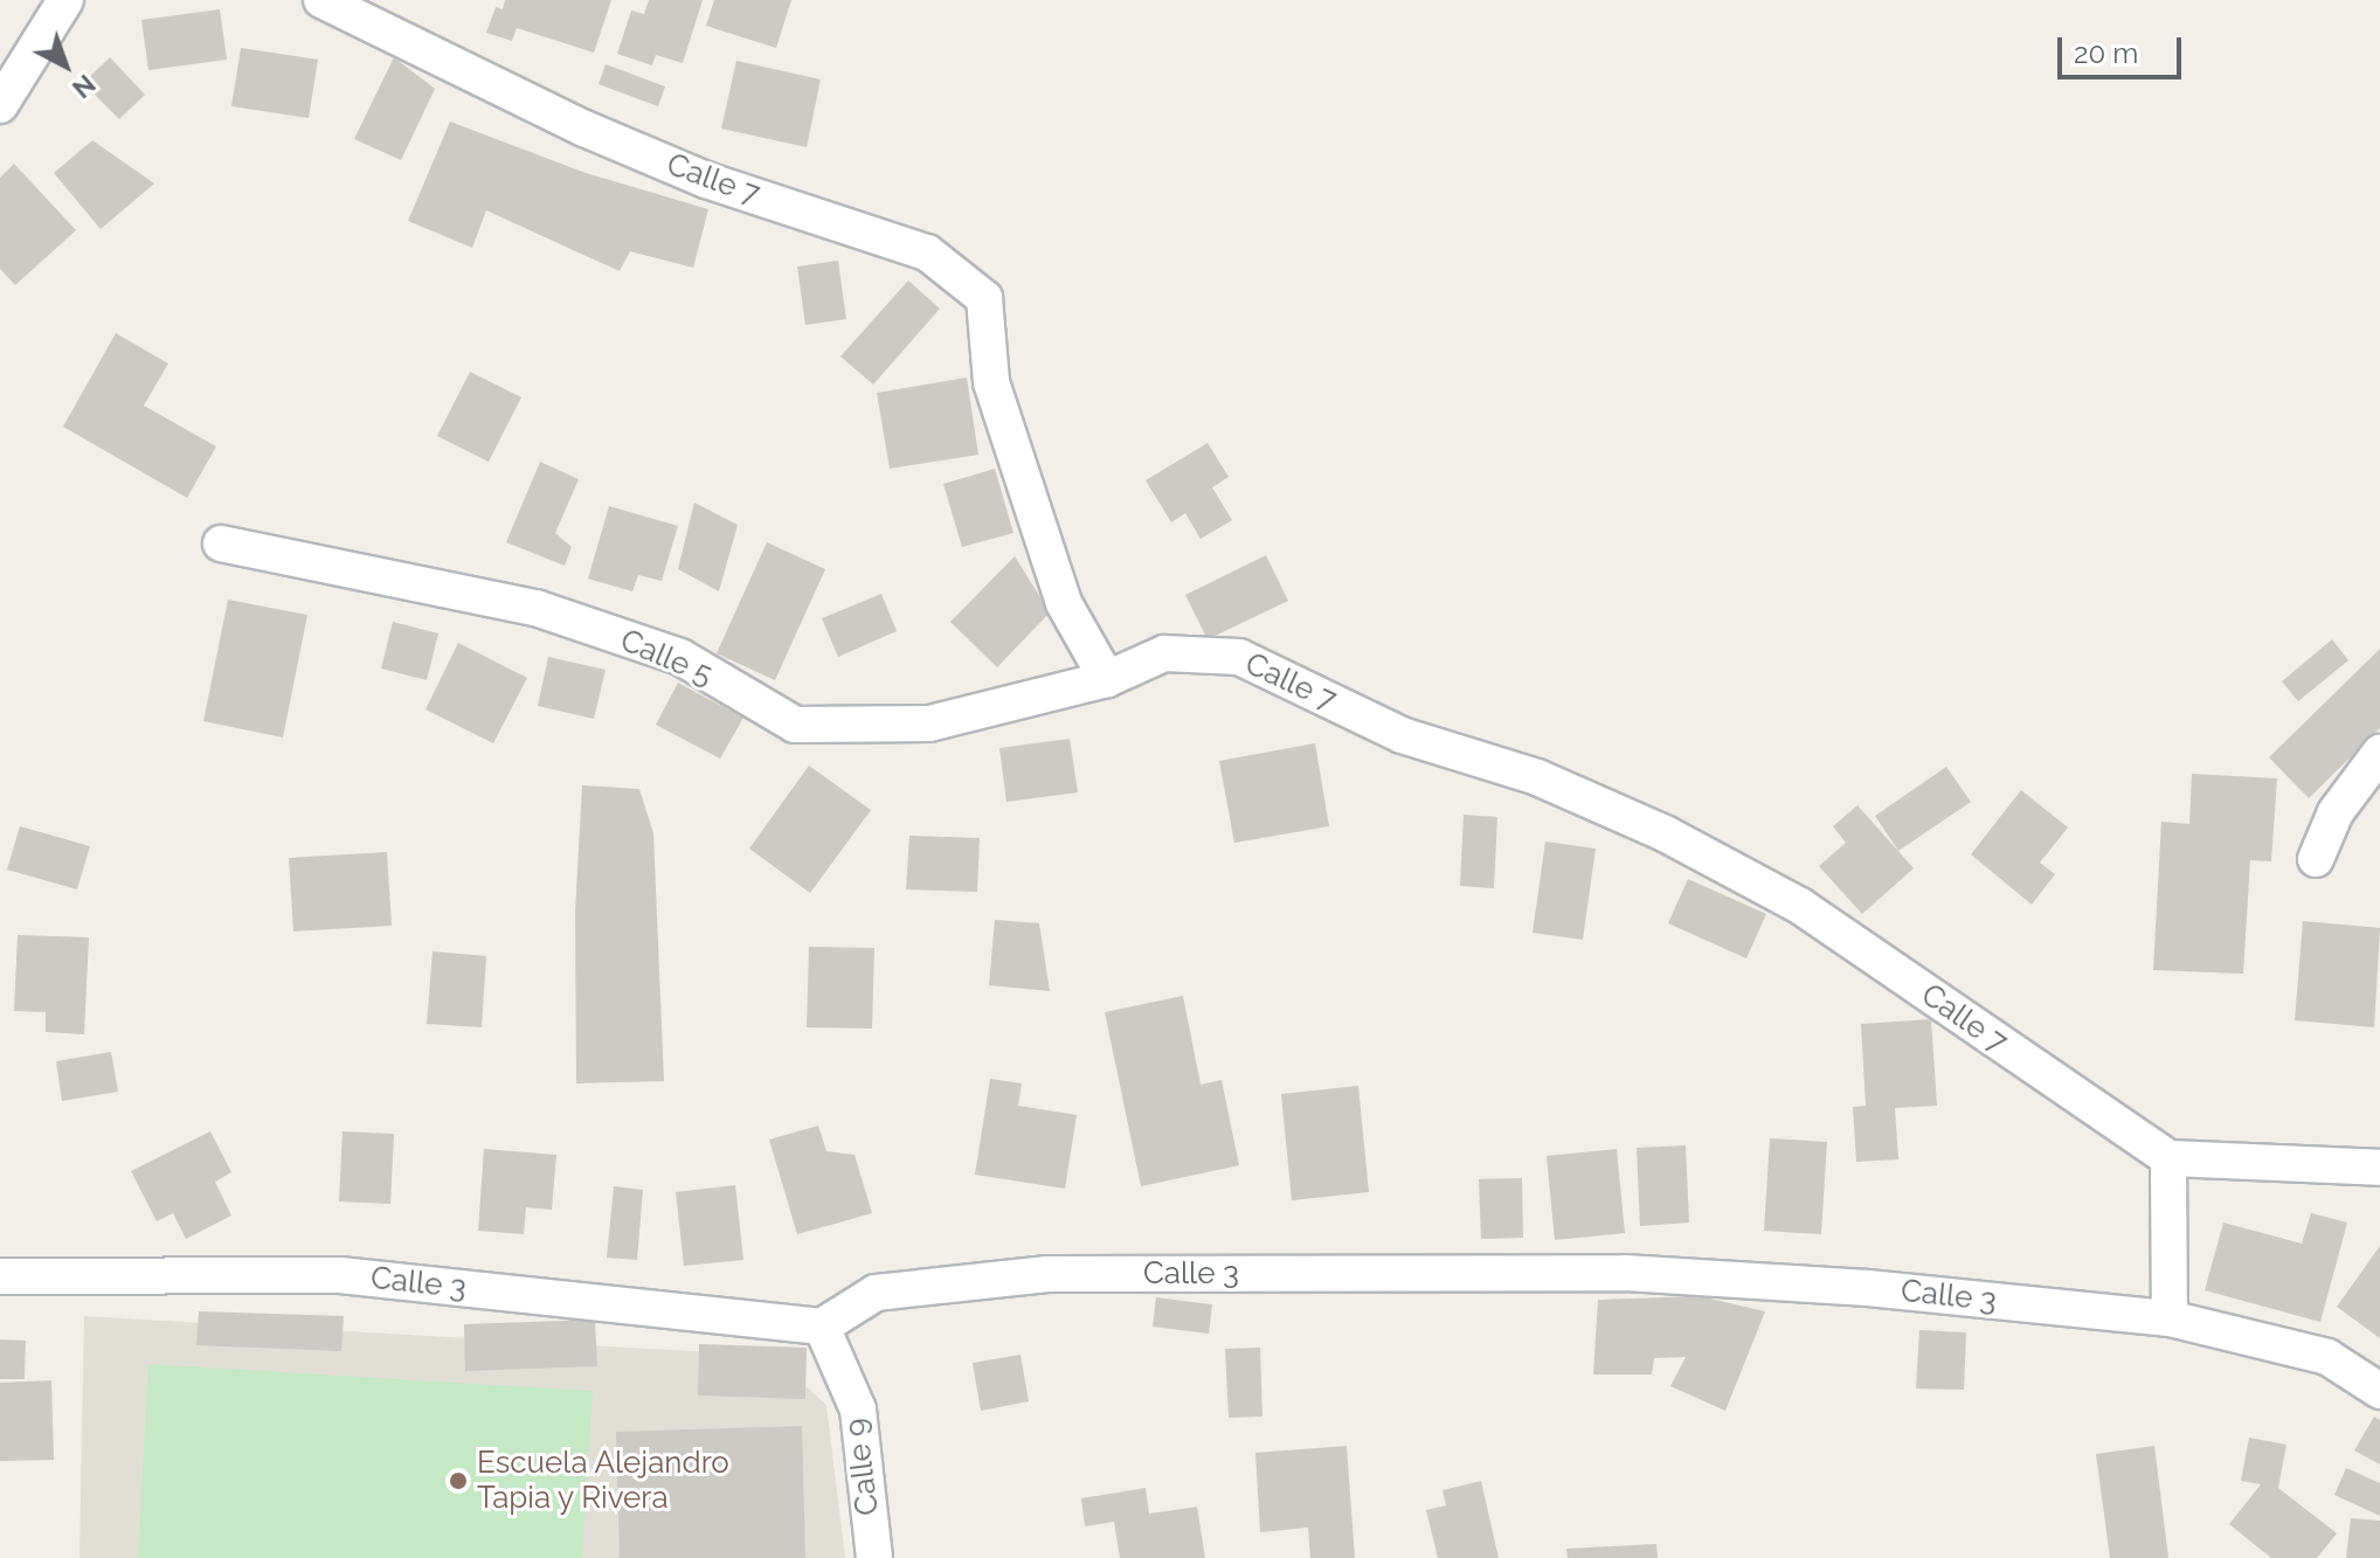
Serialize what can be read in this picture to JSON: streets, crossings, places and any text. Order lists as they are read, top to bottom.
{
  "streets": {
    "street": [
      "Calle 7",
      "Calle 5",
      "Calle 3",
      "Calle 9"
    ]
  },
  "crossings": [
    ["Calle 7", "Calle 5"],
    ["Calle 3", "Calle 9"]
  ],
  "places": ["Escuela Alejandro Tapia y Rivera"],
  "scale_bar": "20 m",
  "north": "bottom right"
}
